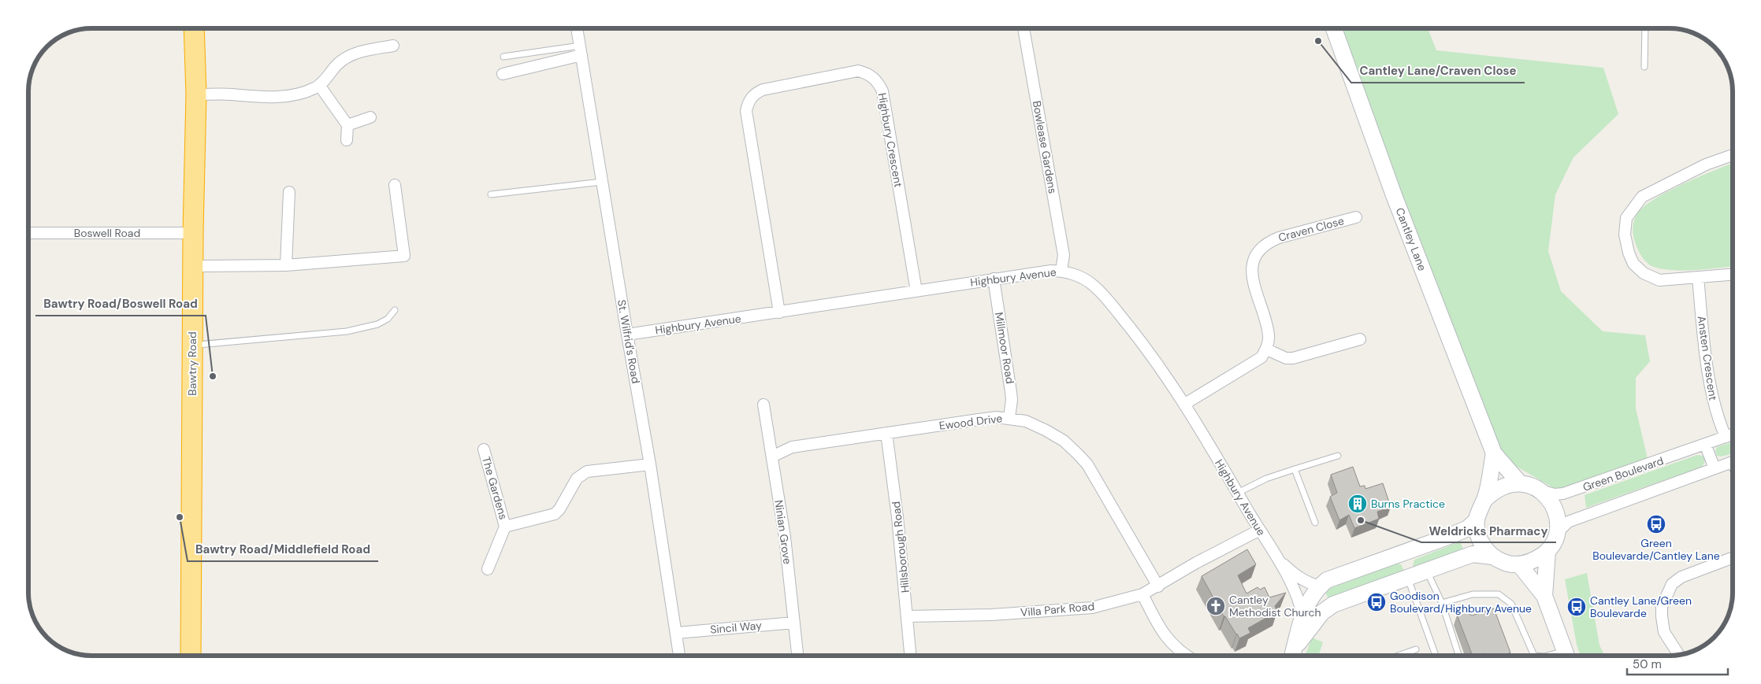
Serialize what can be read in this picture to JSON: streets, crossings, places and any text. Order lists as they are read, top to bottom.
{
  "streets": {
    "highway": ["Bawtry Road"],
    "main road": ["Cantley Lane"],
    "street": [
      "Highbury Crescent",
      "Bowlease Gardens",
      "Craven Close",
      "Boswell Road",
      "Highbury Avenue",
      "St. Wilfrid's Road",
      "Millmoor Road",
      "Ansten Crescent",
      "Ewood Drive",
      "Green Boulevard",
      "The Gardens",
      "Ninian Grove",
      "Hillsborough Road",
      "Villa Park Road",
      "Sincil Way"
    ]
  },
  "crossings": [
    ["Highbury Crescent", "Highbury Avenue"],
    ["Bowlease Gardens", "Highbury Avenue"],
    ["Boswell Road", "Bawtry Road"],
    ["Cantley Lane", "Green Boulevard"],
    ["Highbury Avenue", "St. Wilfrid's Road"],
    ["Highbury Avenue", "Millmoor Road"],
    ["Highbury Avenue", "Villa Park Road"],
    ["St. Wilfrid's Road", "The Gardens"],
    ["St. Wilfrid's Road", "Sincil Way"],
    ["Millmoor Road", "Ewood Drive"],
    ["Ansten Crescent", "Green Boulevard"],
    ["Ewood Drive", "Ninian Grove"],
    ["Ewood Drive", "Hillsborough Road"],
    ["Ewood Drive", "Villa Park Road"],
    ["Ninian Grove", "Sincil Way"],
    ["Hillsborough Road", "Villa Park Road"]
  ],
  "places": {
    "other": [
      "Cantley Lane/Craven Close",
      "Bawtry Road/Boswell Road",
      "Bawtry Road/Middlefield Road",
      "Weldricks Pharmacy"
    ],
    "building": ["Burns Practice"],
    "bus stop": ["Green Boulevarde/Cantley Lane", "Goodison Boulevard/Highbury Avenue", "Cantley Lane/Green Boulevarde"],
    "church": ["Cantley Methodist Church"]
  },
  "scale_bar": "50 m"
}
